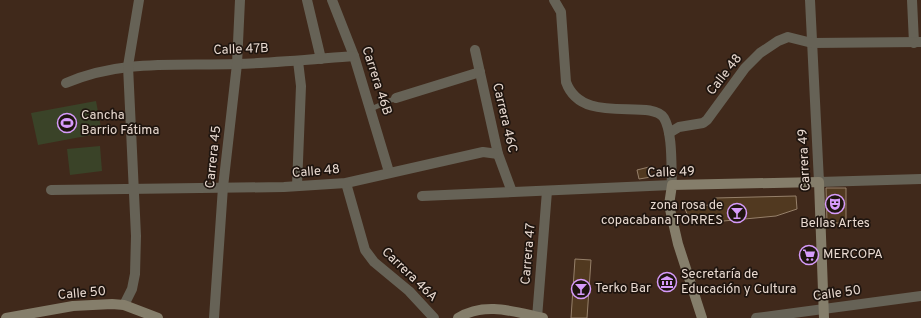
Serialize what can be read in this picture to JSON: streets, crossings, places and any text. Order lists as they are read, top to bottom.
{
  "streets": {
    "street": [
      "Calle 47B",
      "Calle 48",
      "Carrera 46B",
      "Carrera 46C",
      "Carrera 45",
      "Carrera 49",
      "Calle 49",
      "Carrera 47",
      "Carrera 46A",
      "Calle 50"
    ]
  },
  "crossings": [
    ["Calle 47B", "Carrera 46B"],
    ["Calle 47B", "Carrera 45"],
    ["Calle 48", "Carrera 46B"],
    ["Calle 48", "Carrera 46C"],
    ["Calle 48", "Carrera 45"],
    ["Calle 48", "Carrera 49"],
    ["Calle 48", "Carrera 46A"],
    ["Carrera 46C", "Calle 49"],
    ["Carrera 49", "Calle 49"],
    ["Carrera 49", "Calle 50"],
    ["Calle 49", "Carrera 47"]
  ],
  "places": {
    "sports": ["Cancha Barrio Fátima"],
    "theatre": ["Bellas Artes"],
    "bar": ["zona rosa de copacabana TORRES", "Terko Bar"],
    "supermarket": ["MERCOPA"],
    "museum": ["Secretaría de Educación y Cultura"]
  }
}
